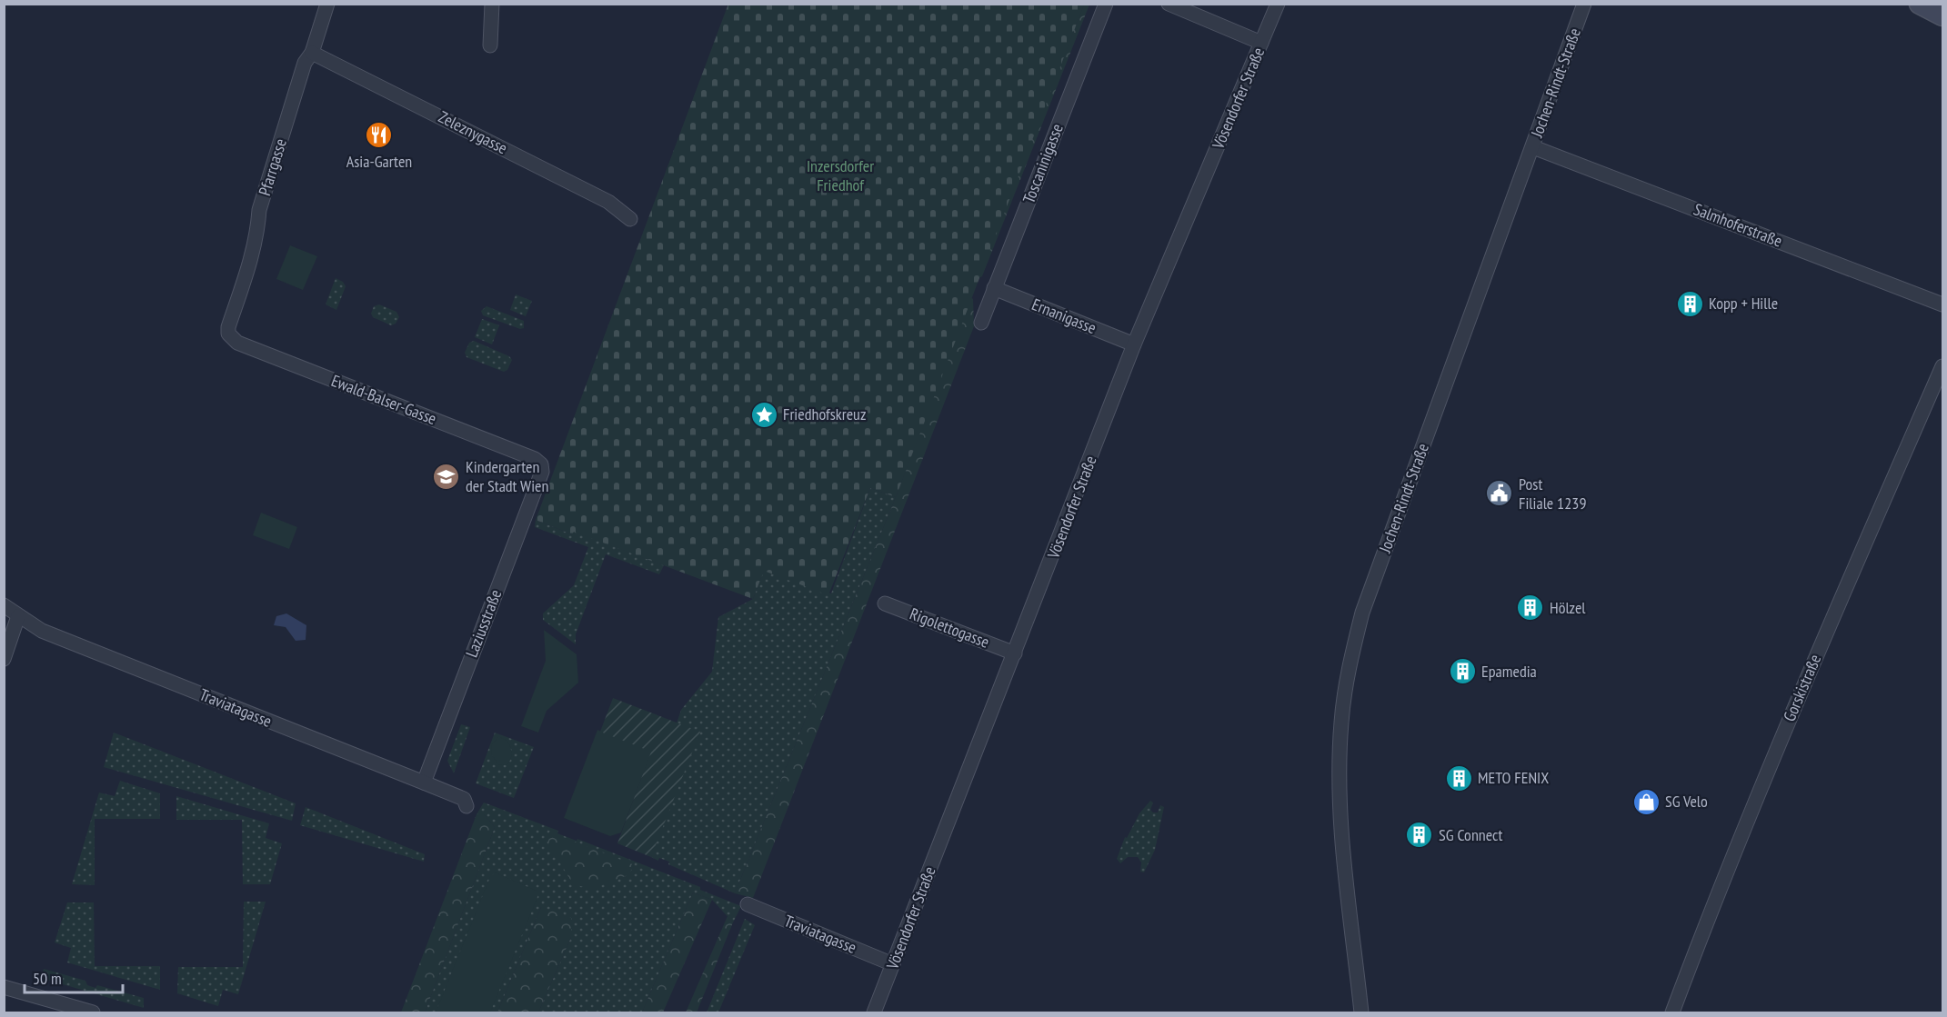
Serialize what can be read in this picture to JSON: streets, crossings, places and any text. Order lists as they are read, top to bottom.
{
  "streets": {
    "street": [
      "Jochen-Rindt-Straße",
      "Vösendorfer Straße",
      "Zeleznygasse",
      "Toscaninigasse",
      "Pfarrgasse",
      "Salmhoferstraße",
      "Ernanigasse",
      "Ewald-Balser-Gasse",
      "Laziusstraße",
      "Rigolettogasse",
      "Gorskistraße",
      "Traviatagasse"
    ]
  },
  "crossings": [
    ["Jochen-Rindt-Straße", "Salmhoferstraße"],
    ["Vösendorfer Straße", "Ernanigasse"],
    ["Vösendorfer Straße", "Rigolettogasse"],
    ["Vösendorfer Straße", "Traviatagasse"],
    ["Zeleznygasse", "Pfarrgasse"],
    ["Toscaninigasse", "Ernanigasse"],
    ["Pfarrgasse", "Ewald-Balser-Gasse"],
    ["Ewald-Balser-Gasse", "Laziusstraße"],
    ["Laziusstraße", "Traviatagasse"]
  ],
  "parks": ["Inzersdorfer Friedhof"],
  "places": {
    "restaurant": ["Asia-Garten"],
    "building": [
      "Kopp + Hille",
      "Hölzel",
      "Epamedia",
      "METO FENIX",
      "SG Connect"
    ],
    "place": ["Friedhofskreuz"],
    "school or university": ["Kindergarten der Stadt Wien"],
    "public building": ["Post Filiale 1239"],
    "shop": ["SG Velo"]
  },
  "scale_bar": "50 m"
}
